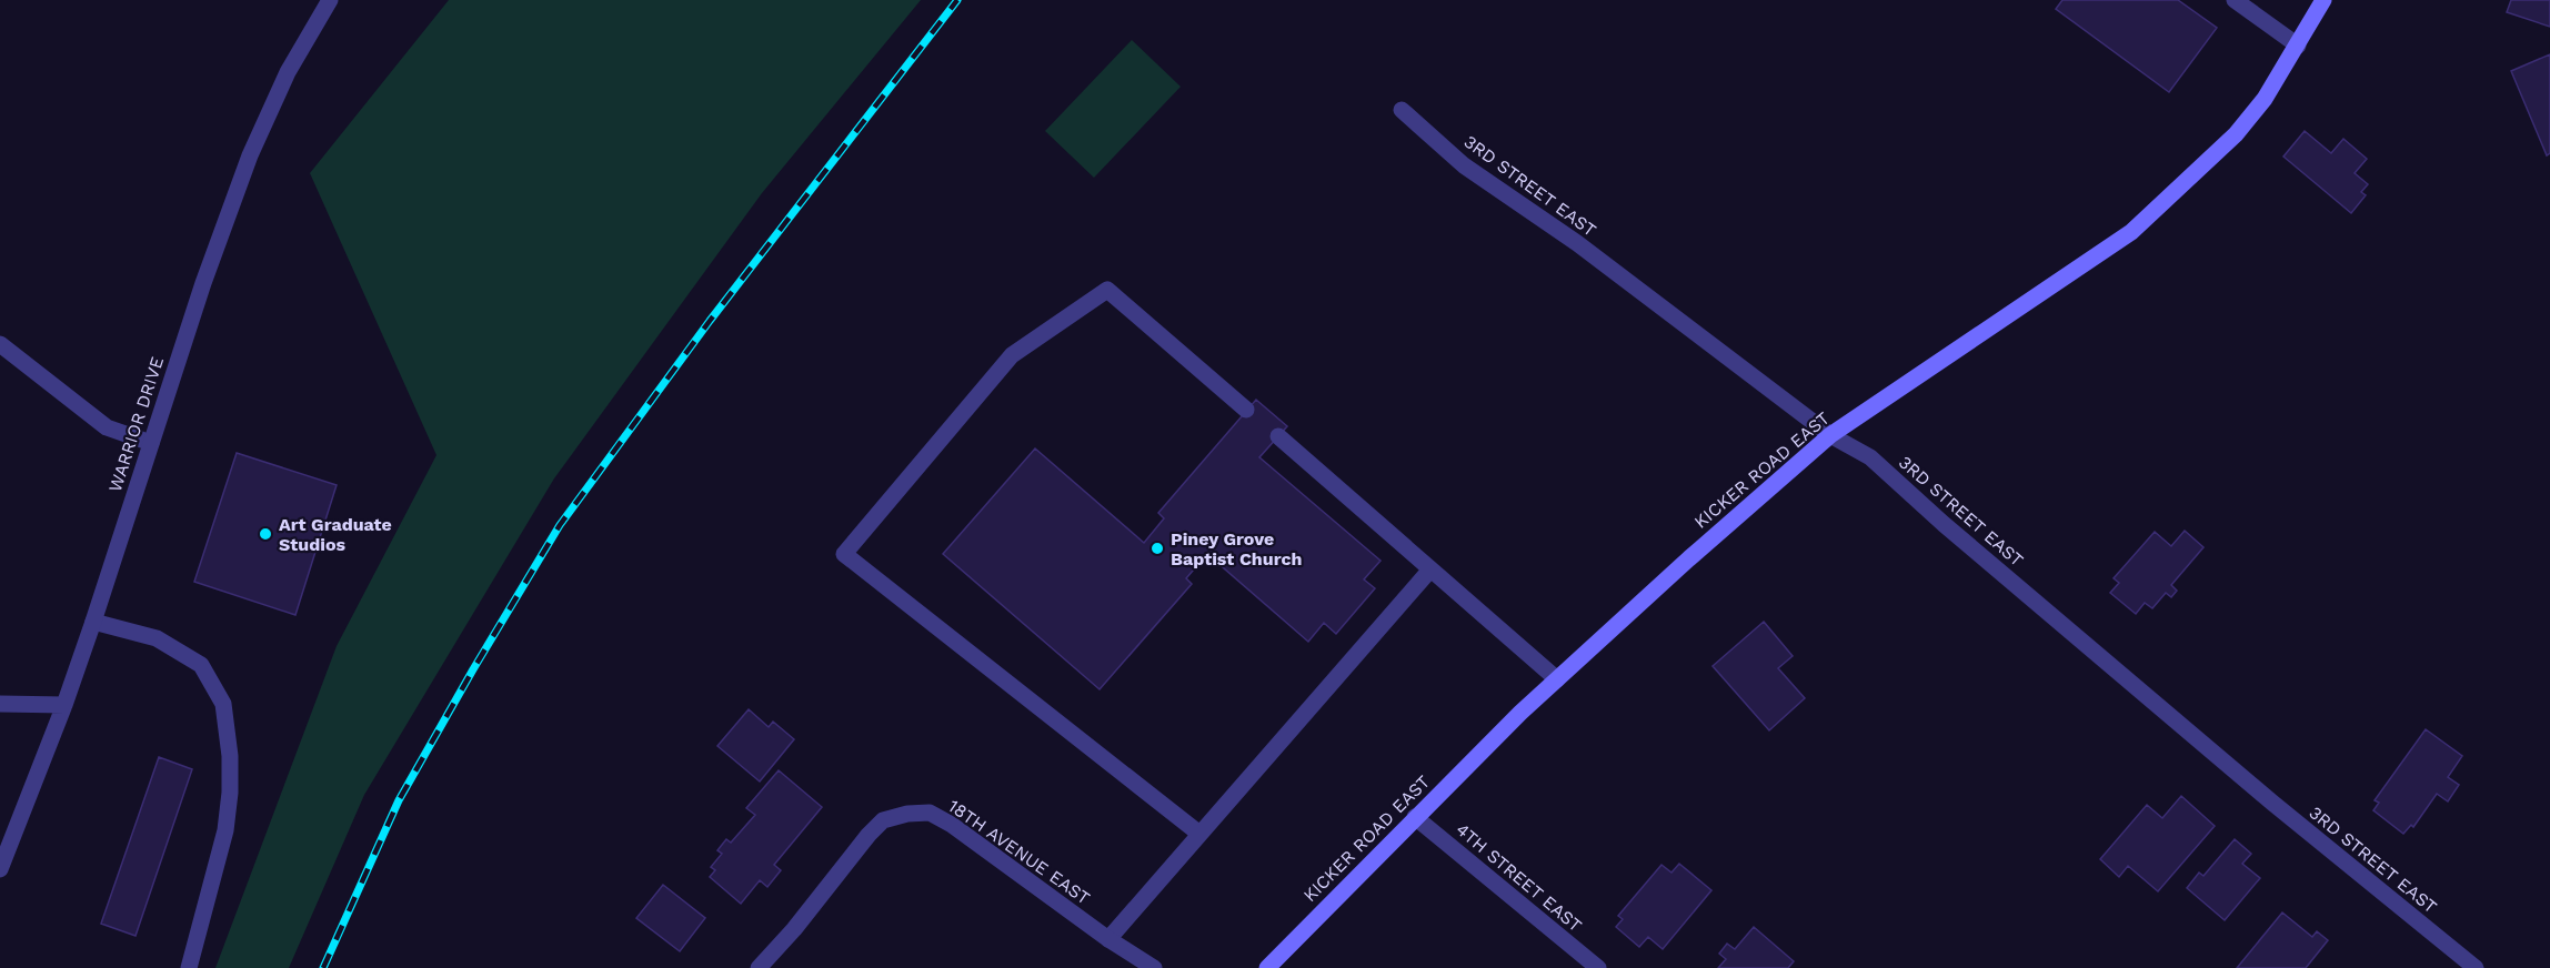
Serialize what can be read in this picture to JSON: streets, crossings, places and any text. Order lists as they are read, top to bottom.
{
  "streets": {
    "main road": ["KICKER ROAD EAST"],
    "street": [
      "3RD STREET EAST",
      "WARRIOR DRIVE",
      "18TH AVENUE EAST",
      "4TH STREET EAST"
    ]
  },
  "crossings": [
    ["3RD STREET EAST", "KICKER ROAD EAST"],
    ["KICKER ROAD EAST", "4TH STREET EAST"]
  ],
  "places": ["Art Graduate Studios", "Piney Grove Baptist Church"]
}
